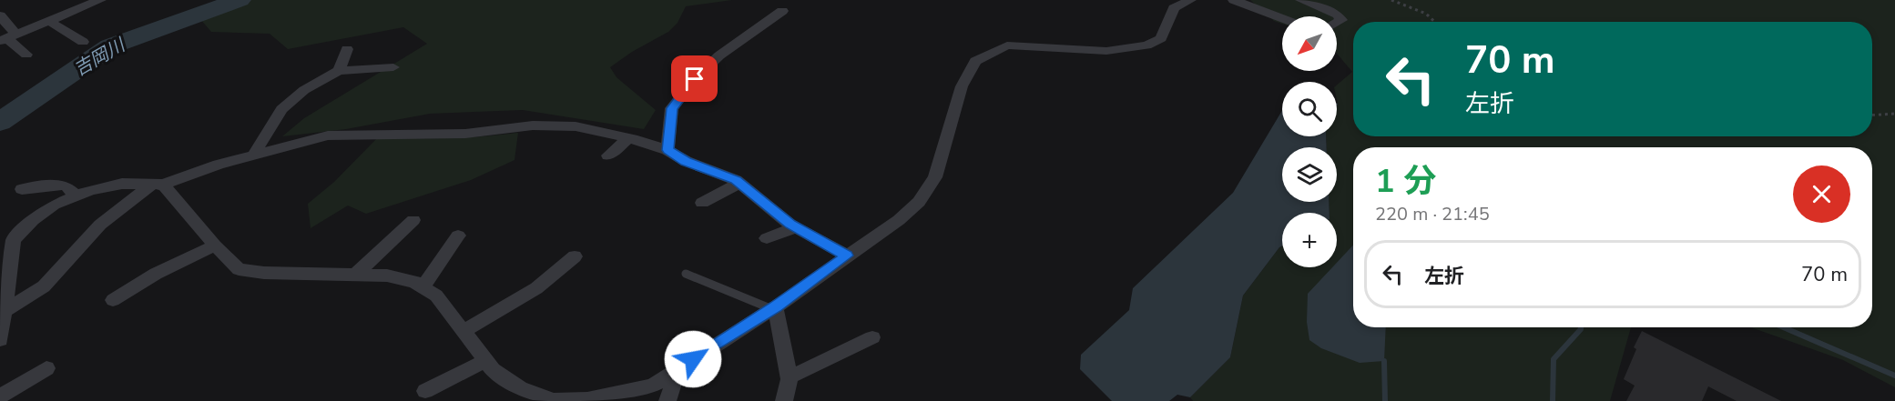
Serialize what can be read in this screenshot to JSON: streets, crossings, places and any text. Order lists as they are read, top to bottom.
{
  "water": ["吉岡川"],
  "north": "bottom left",
  "page": {
    "map_buttons": "+",
    "turn": ["70 m", "左折"],
    "heading": ["1 分", "220 m · 21:45"],
    "list": [
      {
        "name": "左折",
        "value": "70 m"
      }
    ]
  }
}
